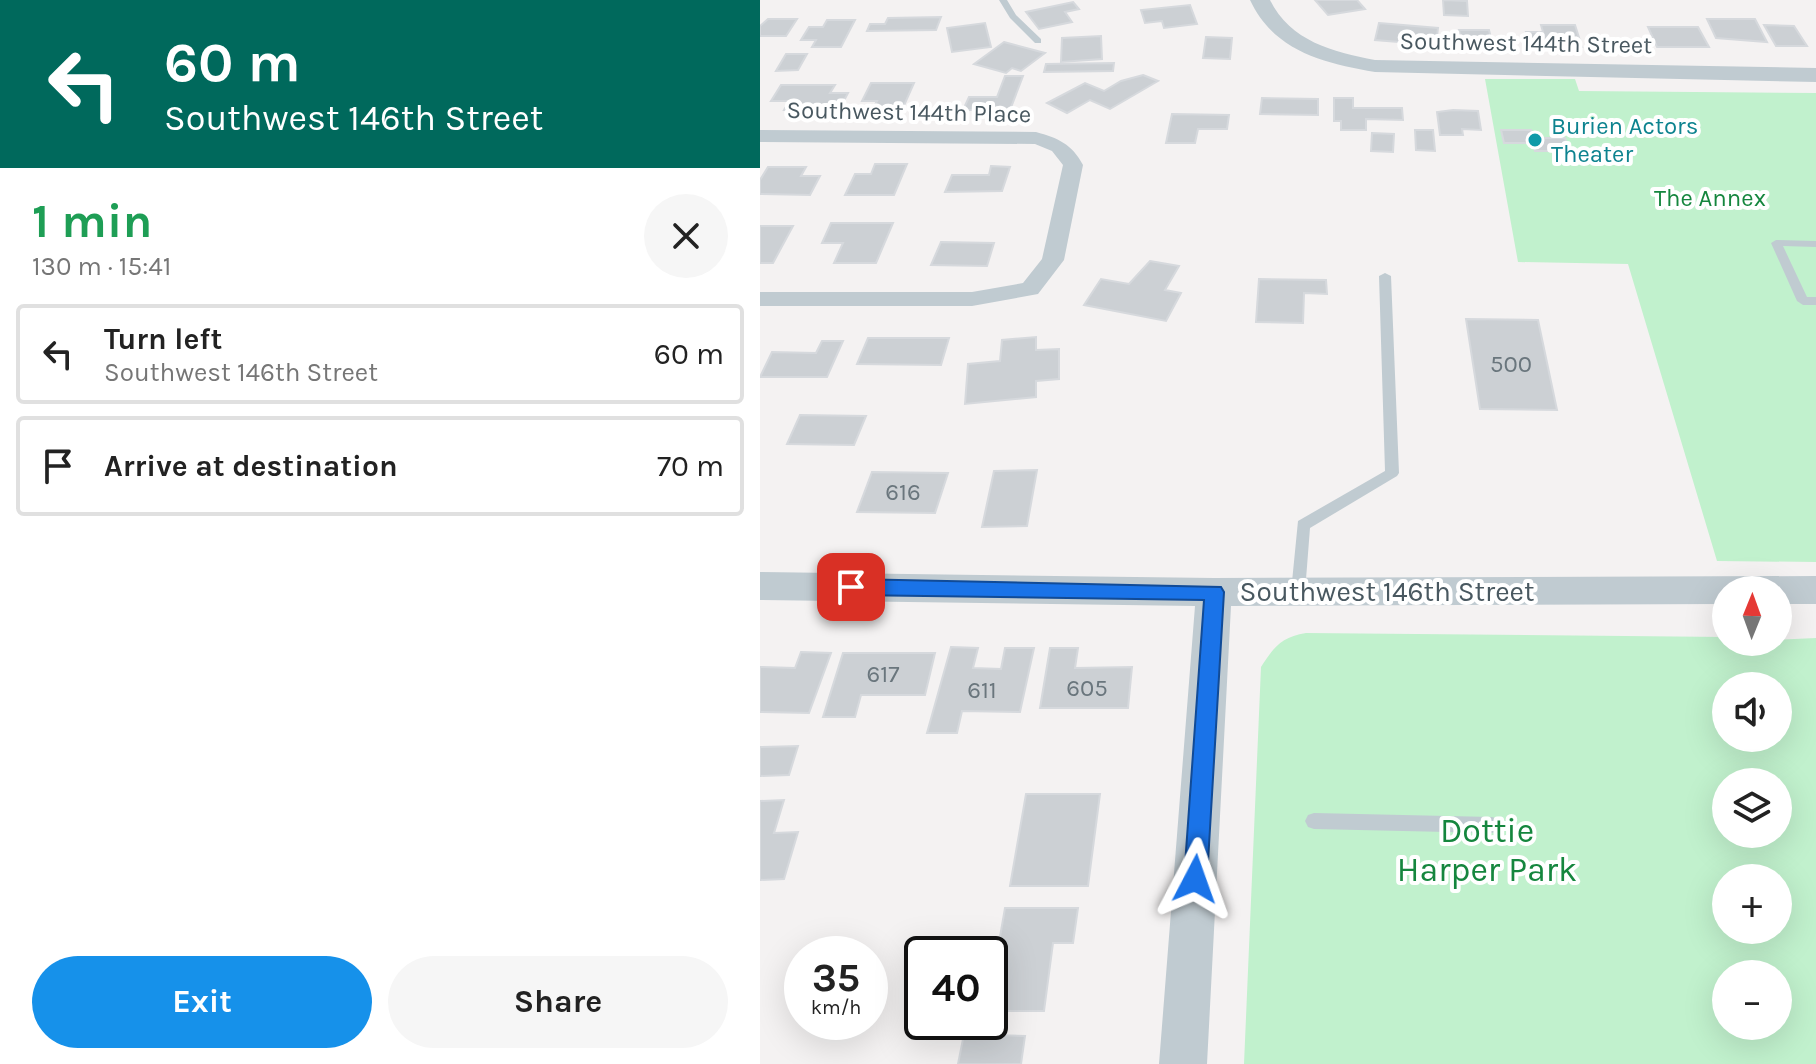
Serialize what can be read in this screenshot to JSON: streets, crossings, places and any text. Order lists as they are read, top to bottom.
{
  "streets": {
    "street": ["Southwest 144th Street", "Southwest 144th Place", "Southwest 146th Street"]
  },
  "parks": ["The Annex", "Dottie Harper Park"],
  "places": ["Burien Actors Theater"],
  "house_numbers": [
    "500",
    "616",
    "617",
    "605",
    "611"
  ],
  "north": "top",
  "page": {
    "turn": ["60 m", "Southwest 146th Street"],
    "heading": ["1 min", "130 m · 15:41"],
    "list": [
      {
        "name": "Turn left",
        "note": "Southwest 146th Street",
        "value": "60 m"
      },
      {
        "name": "Arrive at destination",
        "value": "70 m"
      }
    ],
    "map_buttons": ["+", "−"],
    "speed": "35 km/h",
    "limit": "40",
    "buttons": ["Exit", "Share"]
  }
}
